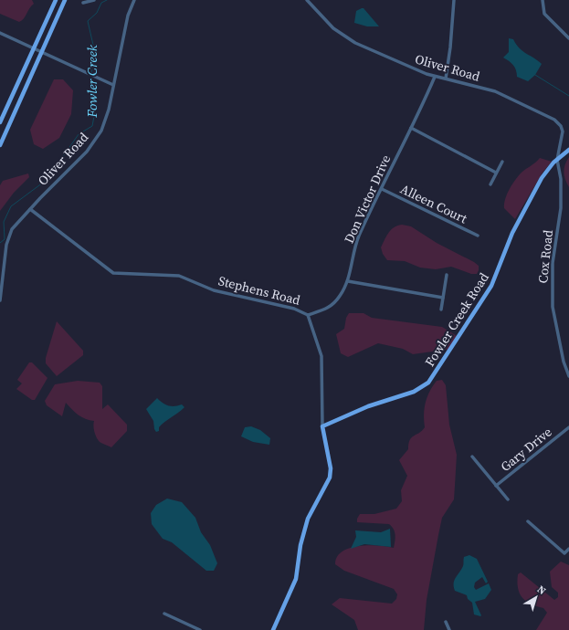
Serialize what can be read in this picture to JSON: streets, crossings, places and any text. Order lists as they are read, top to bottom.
{
  "streets": {
    "main road": ["Stephens Road", "Fowler Creek Road"],
    "street": [
      "Oliver Road",
      "Don Victor Drive",
      "Alleen Court",
      "Cox Road",
      "Gary Drive"
    ]
  },
  "crossings": [
    ["Oliver Road", "Don Victor Drive"],
    ["Oliver Road", "Cox Road"],
    ["Oliver Road", "Stephens Road"],
    ["Oliver Road", "Fowler Creek Road"],
    ["Don Victor Drive", "Alleen Court"],
    ["Don Victor Drive", "Stephens Road"],
    ["Cox Road", "Fowler Creek Road"],
    ["Stephens Road", "Fowler Creek Road"]
  ],
  "water": ["Fowler Creek"],
  "north": "top right"
}
